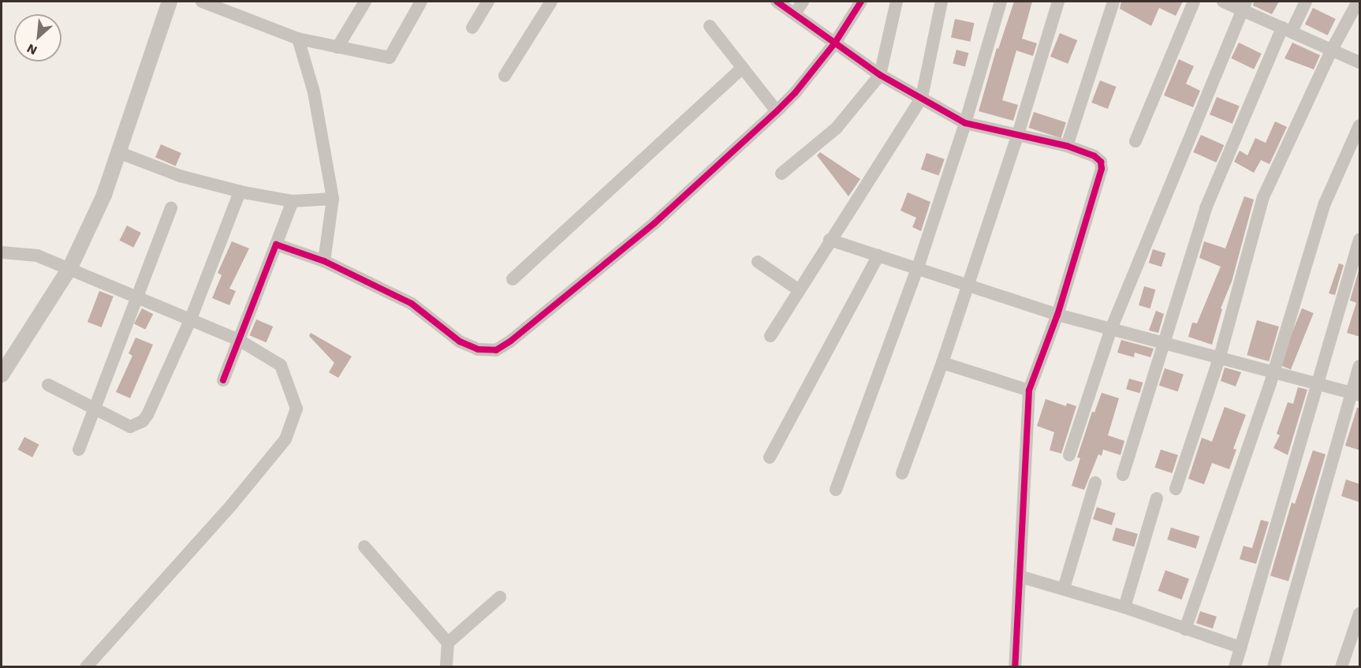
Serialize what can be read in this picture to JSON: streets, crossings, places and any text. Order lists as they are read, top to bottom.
{
  "north": "bottom left"
}
